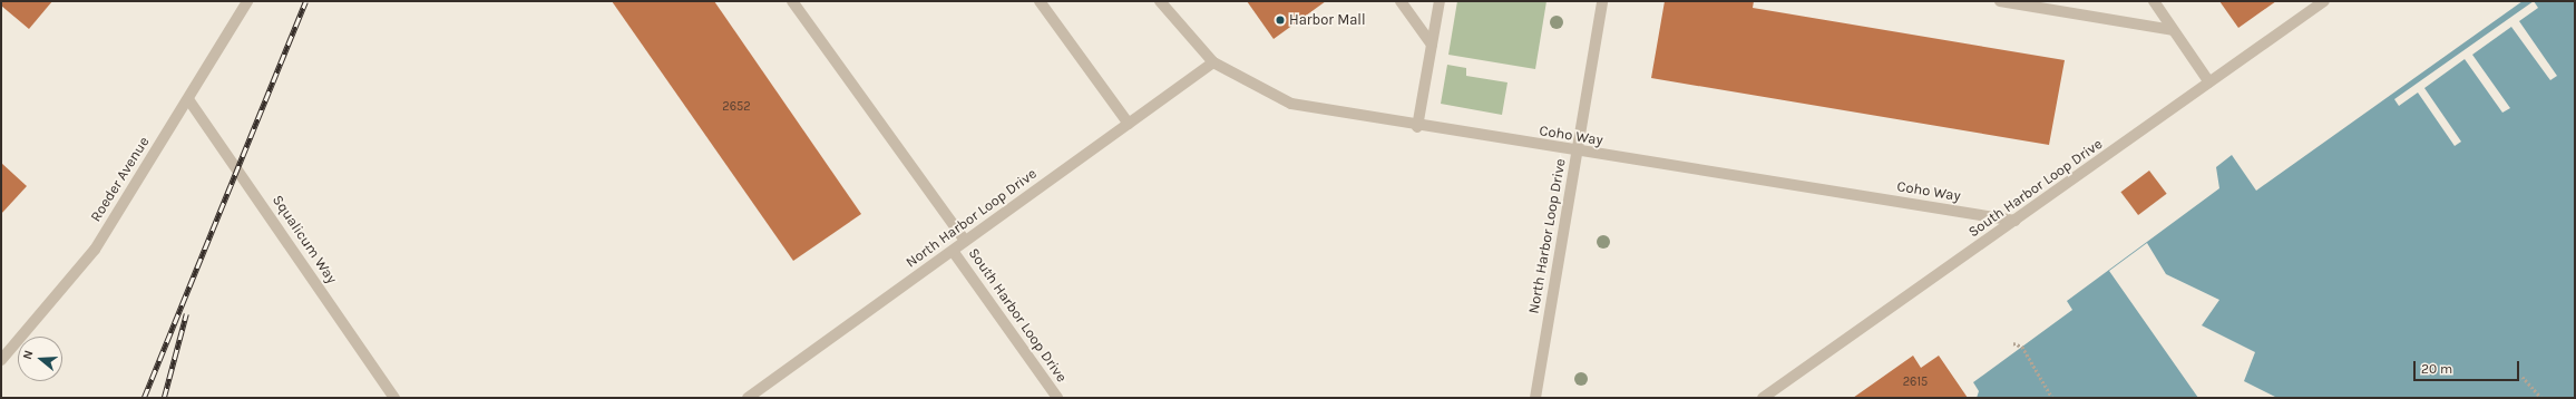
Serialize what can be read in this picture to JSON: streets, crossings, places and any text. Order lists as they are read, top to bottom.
{
  "streets": {
    "street": [
      "Coho Way",
      "Roeder Avenue",
      "South Harbor Loop Drive",
      "North Harbor Loop Drive",
      "Squalicum Way"
    ]
  },
  "crossings": [
    ["Coho Way", "South Harbor Loop Drive"],
    ["Coho Way", "North Harbor Loop Drive"],
    ["Roeder Avenue", "Squalicum Way"],
    ["South Harbor Loop Drive", "North Harbor Loop Drive"]
  ],
  "places": ["Harbor Mall"],
  "house_numbers": ["2652", "2615"],
  "scale_bar": "20 m",
  "north": "left"
}
